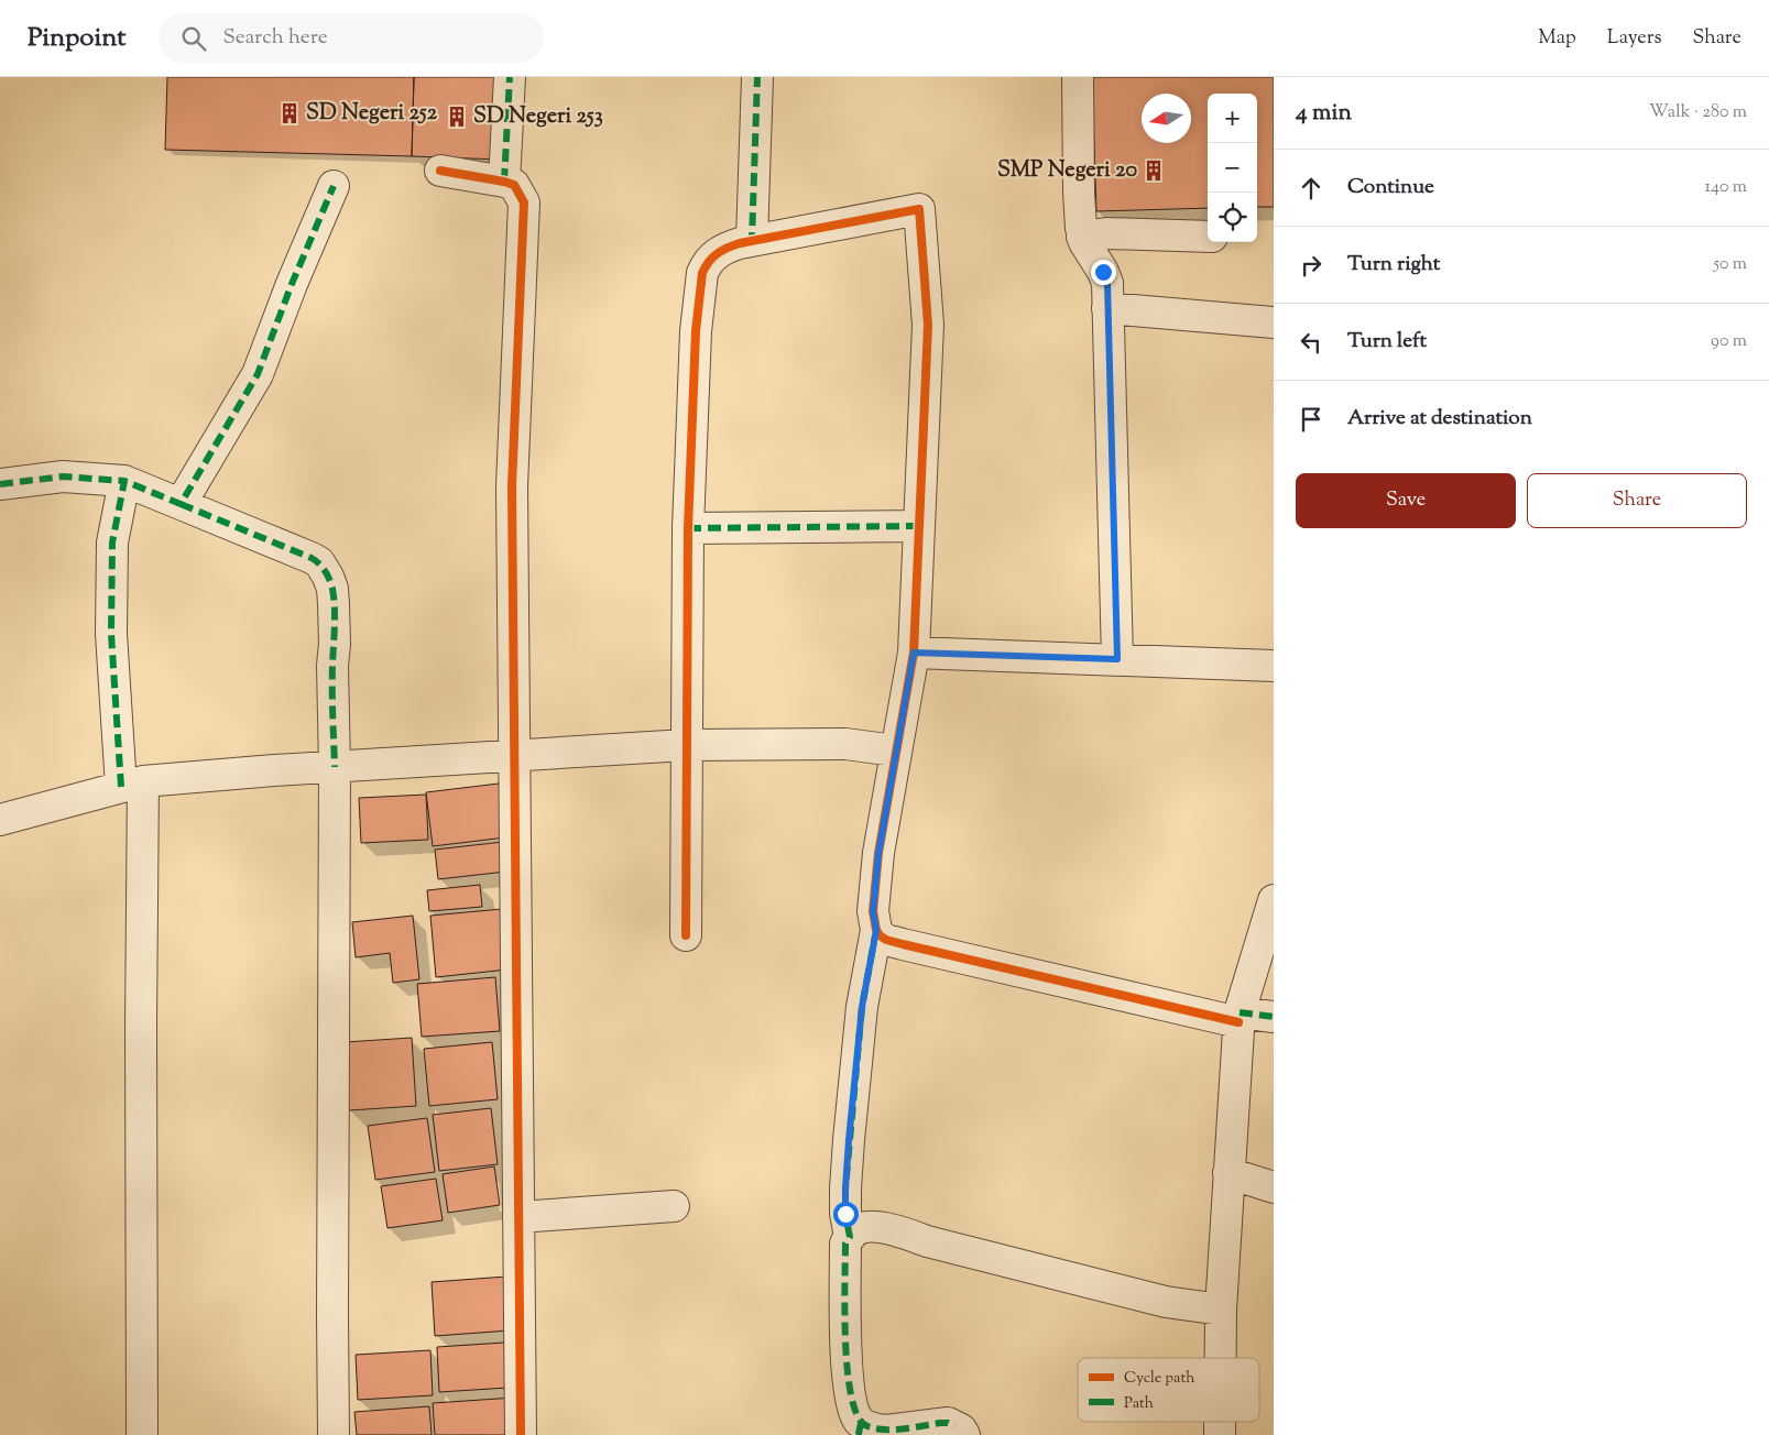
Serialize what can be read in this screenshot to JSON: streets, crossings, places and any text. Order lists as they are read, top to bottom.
{
  "places": {
    "building": ["SD Negeri 252", "SD Negeri 253", "SMP Negeri 20"]
  },
  "legend": ["Cycle path", "Path"],
  "north": "left",
  "page": {
    "header": "Pinpoint",
    "search": "Search here",
    "nav": ["Map", "Layers", "Share"],
    "heading": ["4 min", "Walk · 280 m"],
    "map_buttons": ["+", "−"],
    "list": [
      ["Continue", "140 m"],
      ["Turn right", "50 m"],
      ["Turn left", "90 m"],
      "Arrive at destination"
    ],
    "buttons": ["Save", "Share"]
  }
}
